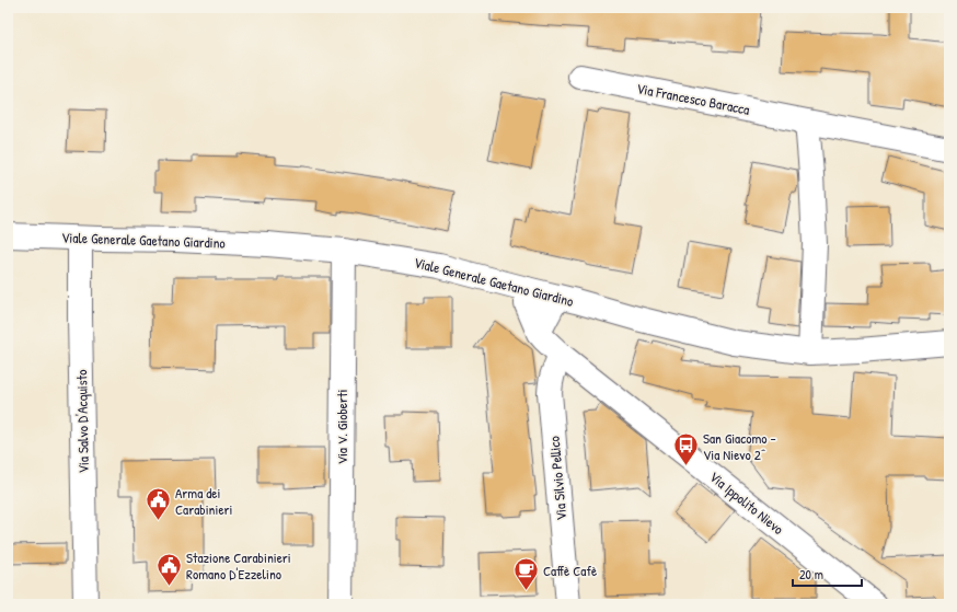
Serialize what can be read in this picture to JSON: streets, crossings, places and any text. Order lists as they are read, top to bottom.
{
  "streets": {
    "street": [
      "Via Francesco Baracca",
      "Viale Generale Gaetano Giardino",
      "Via Salvo D'Acquisto",
      "Via V. Gioberti",
      "Via Silvio Pellico",
      "Via Ippolito Nievo"
    ]
  },
  "crossings": [
    ["Viale Generale Gaetano Giardino", "Via Salvo D'Acquisto"],
    ["Viale Generale Gaetano Giardino", "Via V. Gioberti"],
    ["Viale Generale Gaetano Giardino", "Via Ippolito Nievo"],
    ["Via Silvio Pellico", "Via Ippolito Nievo"]
  ],
  "places": {
    "bus stop": ["San Giacomo - Via Nievo 2^"],
    "public building": ["Arma dei Carabinieri", "Stazione Carabinieri Romano D'Ezzelino"],
    "cafe": ["Caffè Cafè"]
  },
  "scale_bar": "20 m"
}
